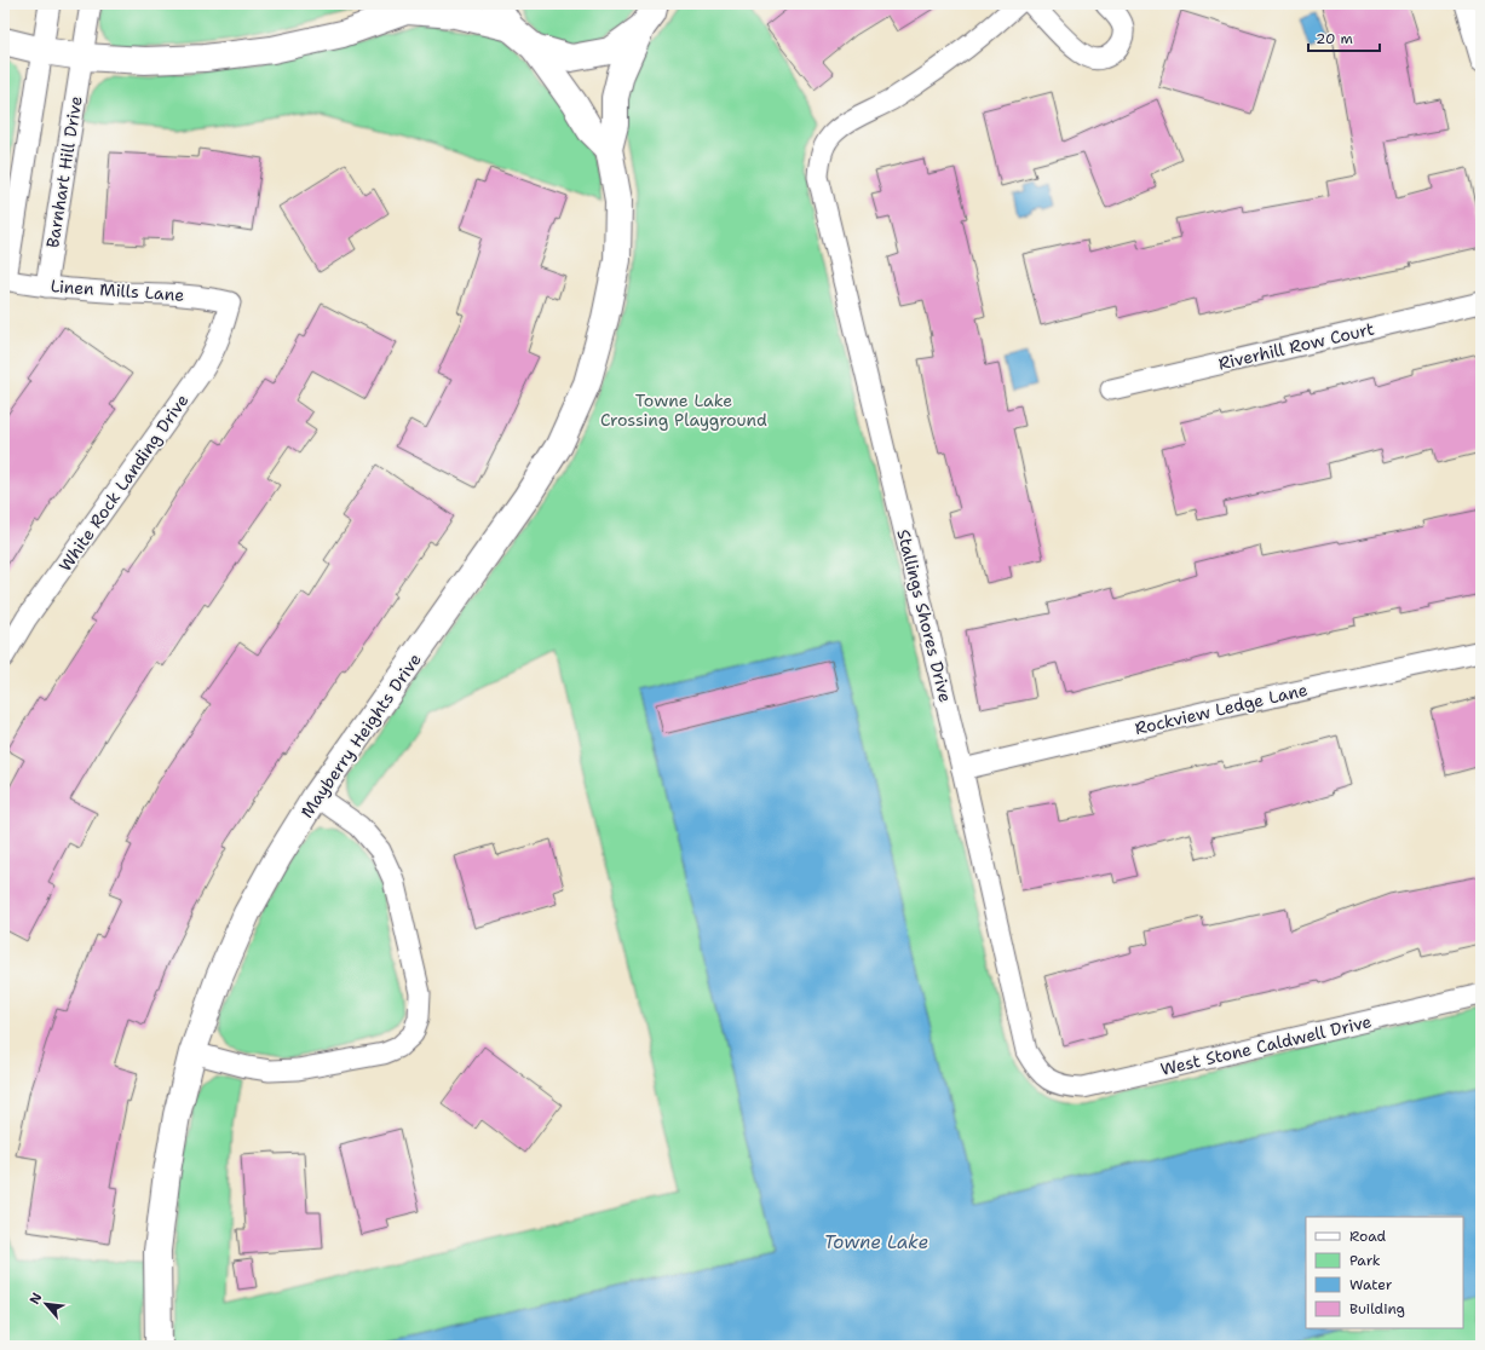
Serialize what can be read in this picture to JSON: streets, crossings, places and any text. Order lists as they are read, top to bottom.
{
  "streets": {
    "street": [
      "Barnhart Hill Drive",
      "Linen Mills Lane",
      "Riverhill Row Court",
      "White Rock Landing Drive",
      "Stallings Shores Drive",
      "Rockview Ledge Lane",
      "Mayberry Heights Drive",
      "West Stone Caldwell Drive"
    ]
  },
  "crossings": [
    ["Barnhart Hill Drive", "Linen Mills Lane"],
    ["Linen Mills Lane", "White Rock Landing Drive"],
    ["Stallings Shores Drive", "Rockview Ledge Lane"],
    ["Stallings Shores Drive", "West Stone Caldwell Drive"]
  ],
  "water": ["Towne Lake"],
  "parks": ["Towne Lake Crossing Playground"],
  "legend": [
    "Road",
    "Park",
    "Water",
    "Building"
  ],
  "scale_bar": "20 m",
  "north": "top left"
}
